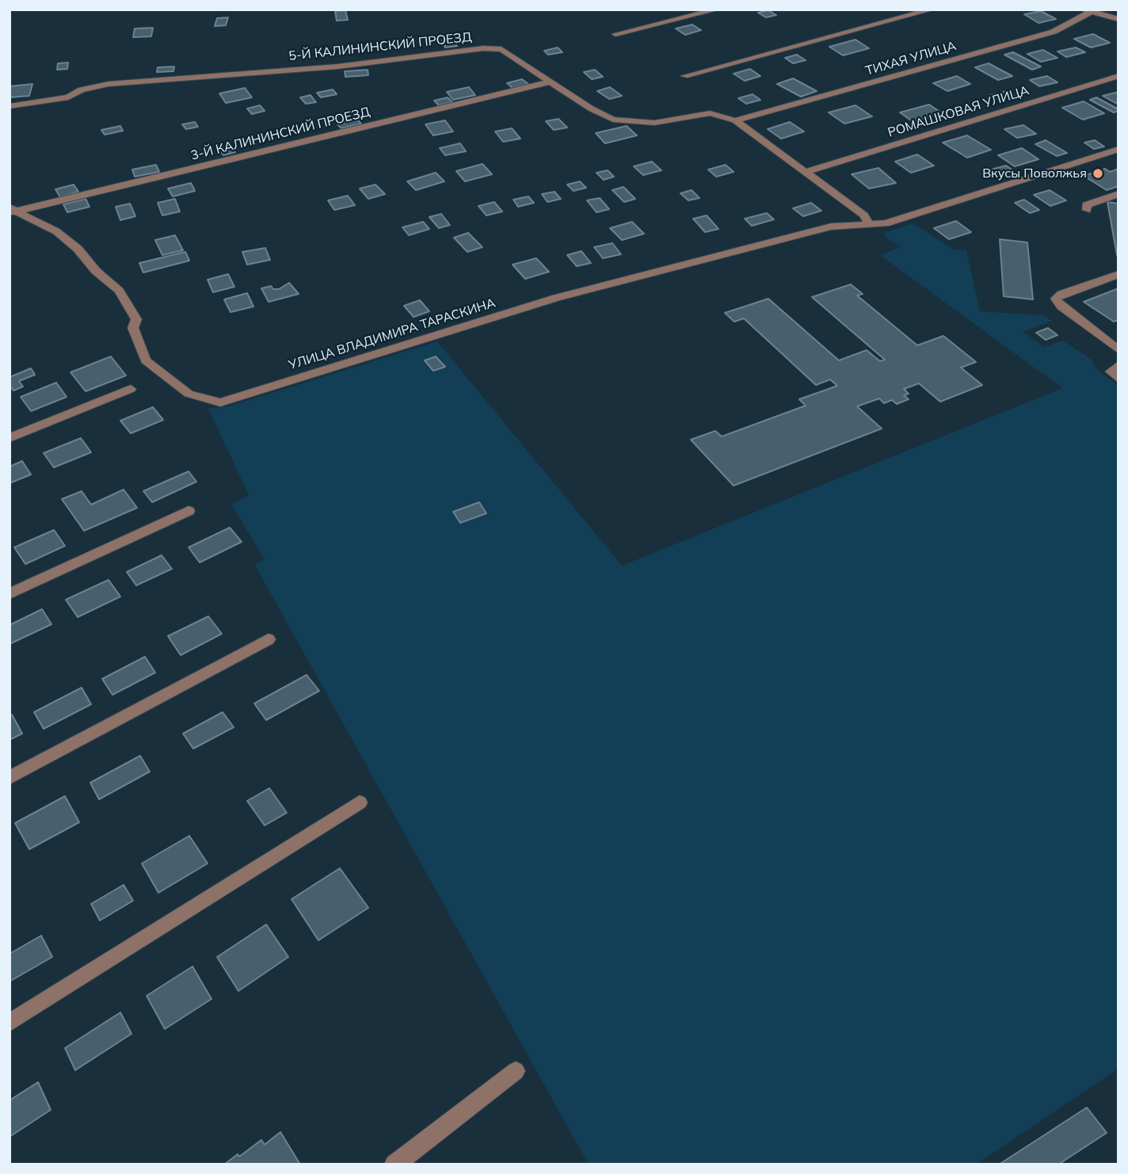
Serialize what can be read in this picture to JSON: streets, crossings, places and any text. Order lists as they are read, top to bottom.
{
  "streets": {
    "street": [
      "5-Й КАЛИНИНСКИЙ ПРОЕЗД",
      "ТИХАЯ УЛИЦА",
      "РОМАШКОВАЯ УЛИЦА",
      "3-Й КАЛИНИНСКИЙ ПРОЕЗД",
      "УЛИЦА ВЛАДИМИРА ТАРАСКИНА"
    ]
  },
  "crossings": [
    ["5-Й КАЛИНИНСКИЙ ПРОЕЗД", "ТИХАЯ УЛИЦА"],
    ["5-Й КАЛИНИНСКИЙ ПРОЕЗД", "3-Й КАЛИНИНСКИЙ ПРОЕЗД"],
    ["3-Й КАЛИНИНСКИЙ ПРОЕЗД", "УЛИЦА ВЛАДИМИРА ТАРАСКИНА"]
  ],
  "places": ["Вкусы Поволжья"]
}
